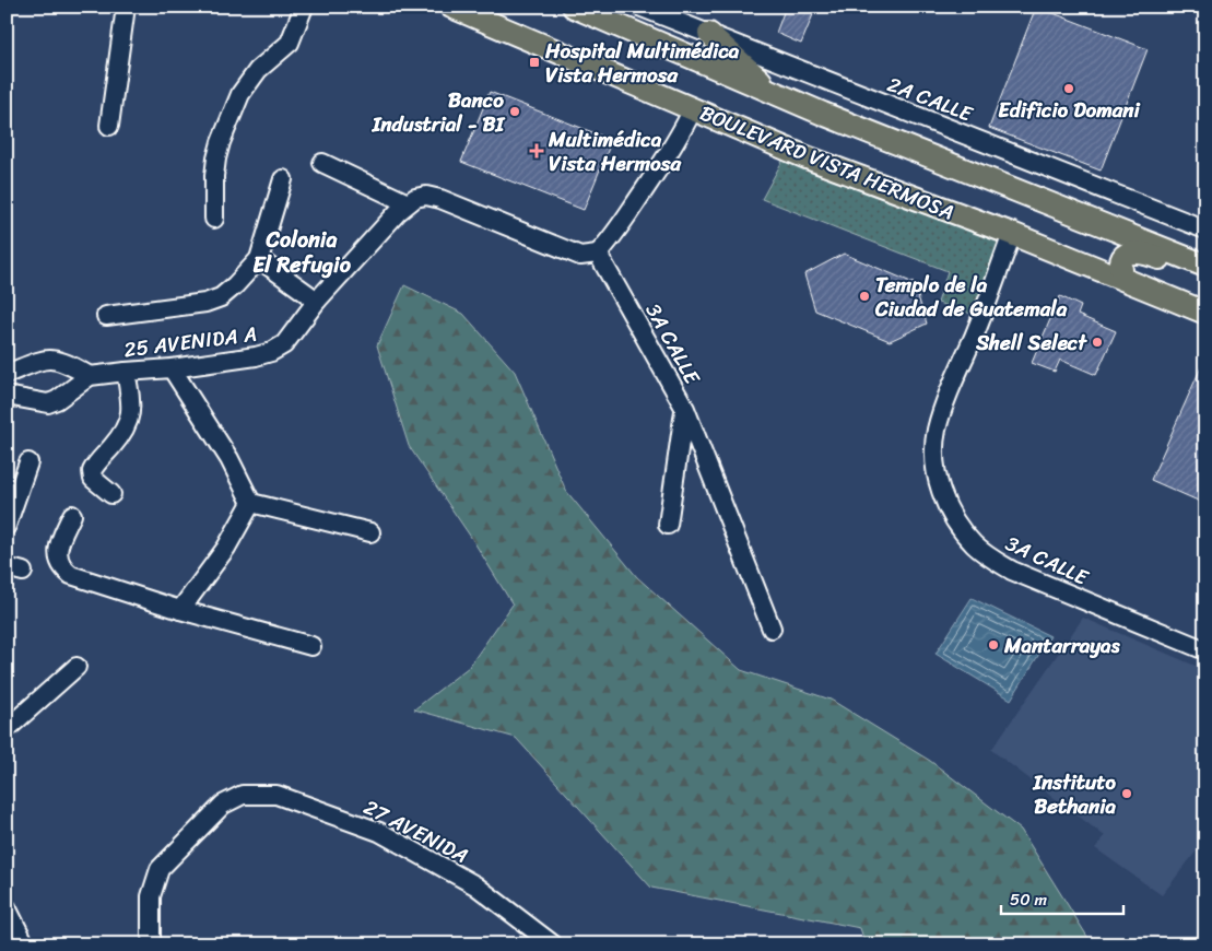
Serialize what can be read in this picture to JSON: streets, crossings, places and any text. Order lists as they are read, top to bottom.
{
  "streets": {
    "main road": ["BOULEVARD VISTA HERMOSA"],
    "street": [
      "2A CALLE",
      "25 AVENIDA A",
      "3A CALLE",
      "27 AVENIDA"
    ]
  },
  "crossings": [
    ["BOULEVARD VISTA HERMOSA", "3A CALLE"],
    ["25 AVENIDA A", "3A CALLE"]
  ],
  "districts": ["Colonia El Refugio"],
  "places": {
    "transit": ["Hospital Multimédica Vista Hermosa"],
    "other": [
      "Edificio Domani",
      "Banco Industrial - BI",
      "Templo de la Ciudad de Guatemala",
      "Shell Select",
      "Mantarrayas",
      "Instituto Bethania"
    ],
    "health": ["Multimédica Vista Hermosa"]
  },
  "scale_bar": "50 m"
}
